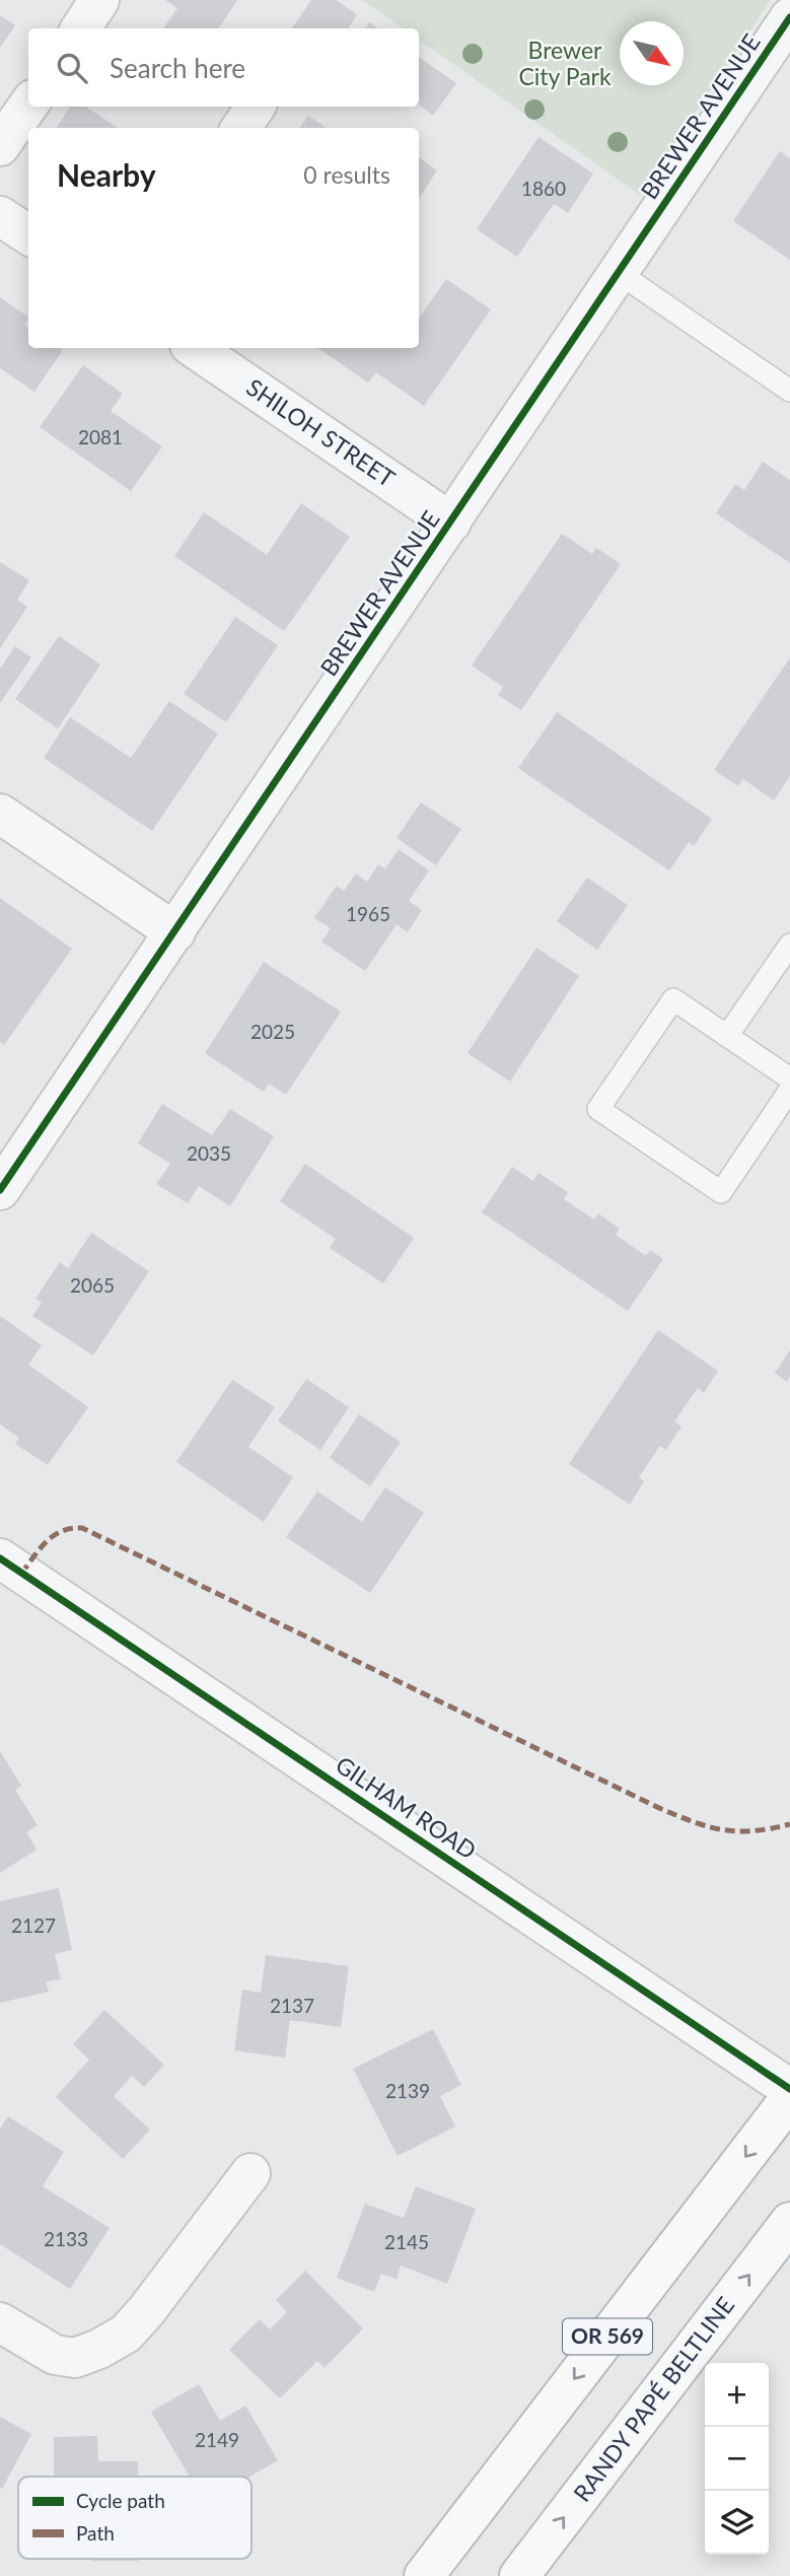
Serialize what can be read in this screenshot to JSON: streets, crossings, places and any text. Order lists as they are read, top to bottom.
{
  "streets": {
    "highway": ["OR 569", "RANDY PAPÉ BELTLINE"],
    "street": ["BREWER AVENUE", "SHILOH STREET", "GILHAM ROAD"]
  },
  "crossings": [
    ["BREWER AVENUE", "SHILOH STREET"]
  ],
  "parks": ["Brewer City Park"],
  "house_numbers": [
    "1860",
    "2081",
    "1965",
    "2025",
    "2035",
    "2065",
    "2127",
    "2137",
    "2139",
    "2133",
    "2145",
    "2149"
  ],
  "legend": ["Cycle path", "Path"],
  "north": "bottom right",
  "page": {
    "search": "Search here",
    "heading": ["Nearby", "0 results"],
    "map_buttons": ["+", "−"]
  }
}
